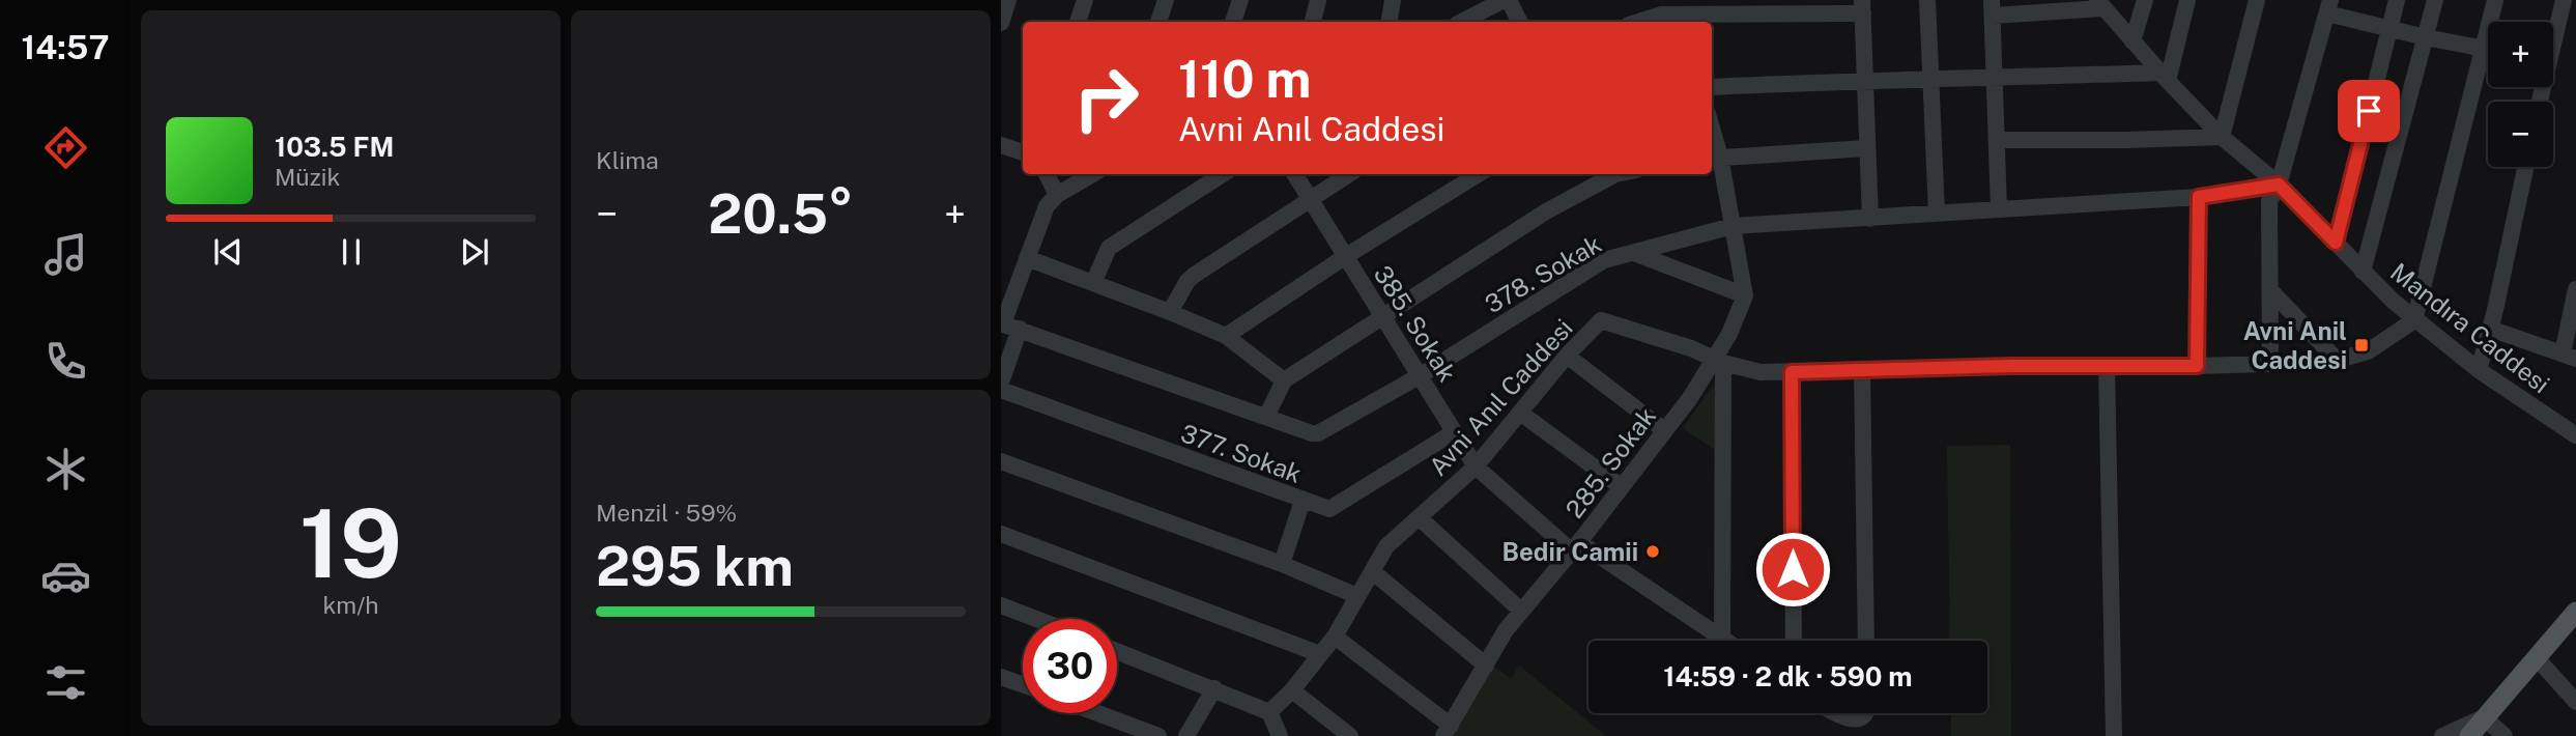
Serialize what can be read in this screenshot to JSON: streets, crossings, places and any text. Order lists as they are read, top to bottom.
{
  "streets": {
    "street": [
      "378. Sokak",
      "385. Sokak",
      "Mandıra Caddesi",
      "Avni Anıl Caddesi",
      "377. Sokak",
      "285. Sokak"
    ]
  },
  "crossings": [
    ["378. Sokak", "385. Sokak"],
    ["378. Sokak", "Mandıra Caddesi"],
    ["385. Sokak", "Avni Anıl Caddesi"],
    ["385. Sokak", "377. Sokak"],
    ["385. Sokak", "285. Sokak"],
    ["Mandıra Caddesi", "Avni Anıl Caddesi"],
    ["Avni Anıl Caddesi", "285. Sokak"]
  ],
  "places": {
    "transit": ["Avni Anil Caddesi"],
    "other": ["Bedir Camii"]
  },
  "page": {
    "tabs": "14:57",
    "tile": [
      "Klima",
      ["19", "km/h"],
      ["Menzil · 59%", "295 km"]
    ],
    "map_buttons": ["+", "−"],
    "turn": ["110 m", "Avni Anıl Caddesi"],
    "song": ["103.5 FM", "Müzik"],
    "heat": ["−", "20.5°", "+"],
    "limit": "30",
    "trip": "14:59 · 2 dk · 590 m"
  }
}
